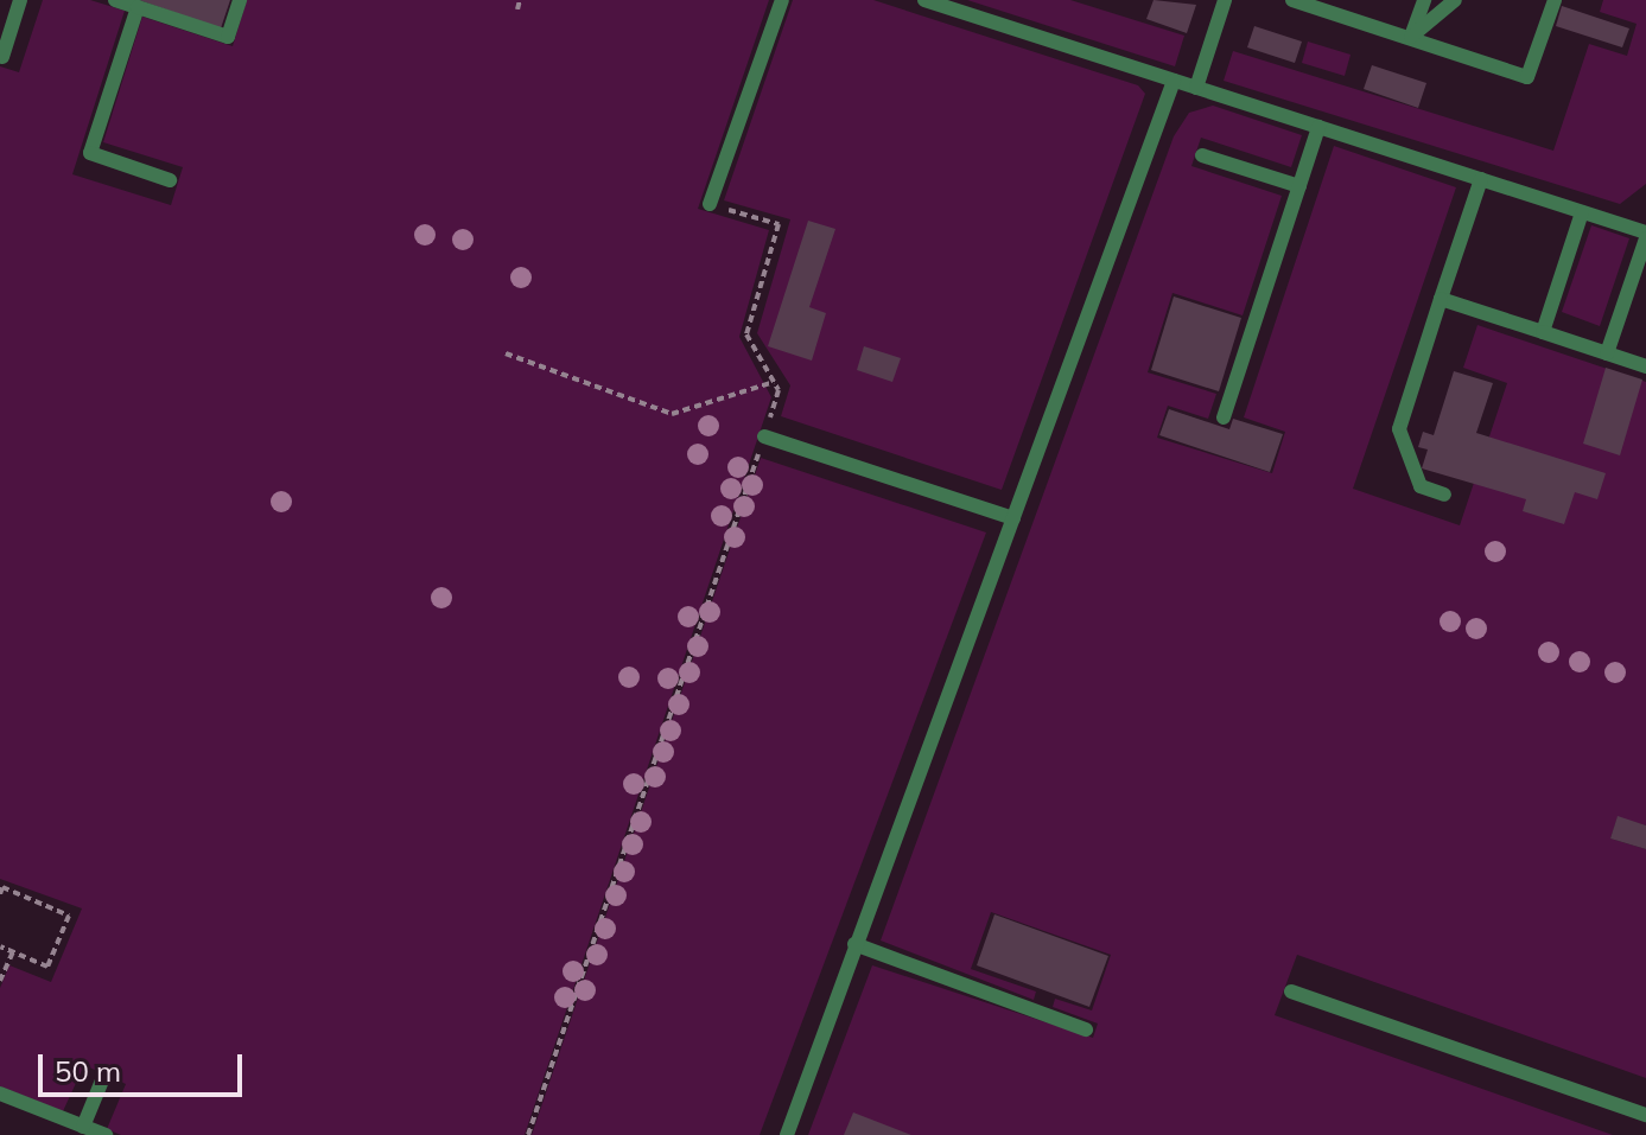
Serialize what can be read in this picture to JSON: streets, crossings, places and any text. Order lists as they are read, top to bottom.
{
  "scale_bar": "50 m"
}
